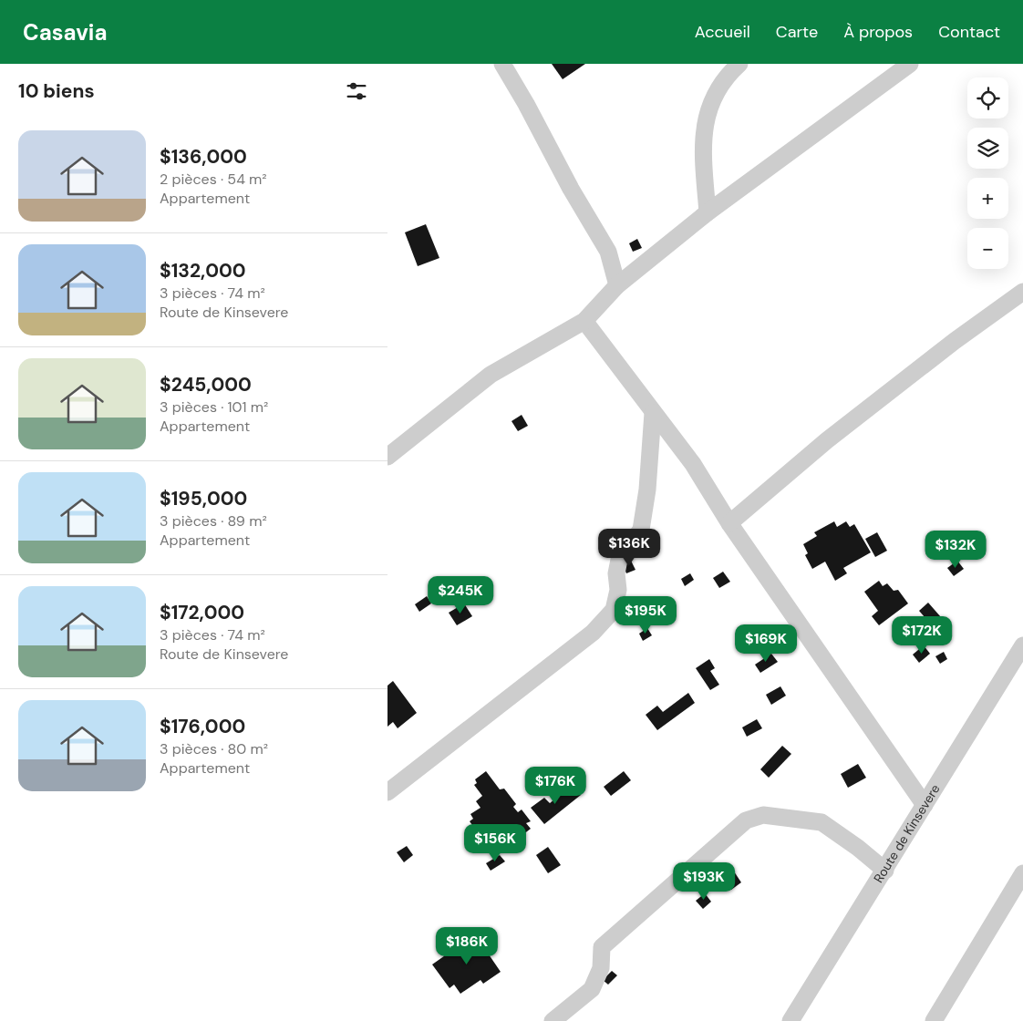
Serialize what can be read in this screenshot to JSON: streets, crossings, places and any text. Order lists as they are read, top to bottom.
{
  "streets": {
    "street": ["Route de Kinsevere"]
  },
  "page": {
    "header": "Casavia",
    "nav": [
      "Accueil",
      "Carte",
      "À propos",
      "Contact"
    ],
    "heading": "10 biens",
    "map_buttons": ["+", "−"],
    "list": [
      {
        "name": "$136,000",
        "note": "2 pièces · 54 m² · Appartement"
      },
      {
        "name": "$132,000",
        "note": "3 pièces · 74 m² · Route de Kinsevere"
      },
      {
        "name": "$245,000",
        "note": "3 pièces · 101 m² · Appartement"
      },
      {
        "name": "$195,000",
        "note": "3 pièces · 89 m² · Appartement"
      },
      {
        "name": "$172,000",
        "note": "3 pièces · 74 m² · Route de Kinsevere"
      },
      {
        "name": "$176,000",
        "note": "3 pièces · 80 m² · Appartement"
      }
    ],
    "price": [
      "$136K",
      "$132K",
      "$245K",
      "$195K",
      "$172K",
      "$169K",
      "$176K",
      "$156K",
      "$193K",
      "$186K"
    ]
  }
}
